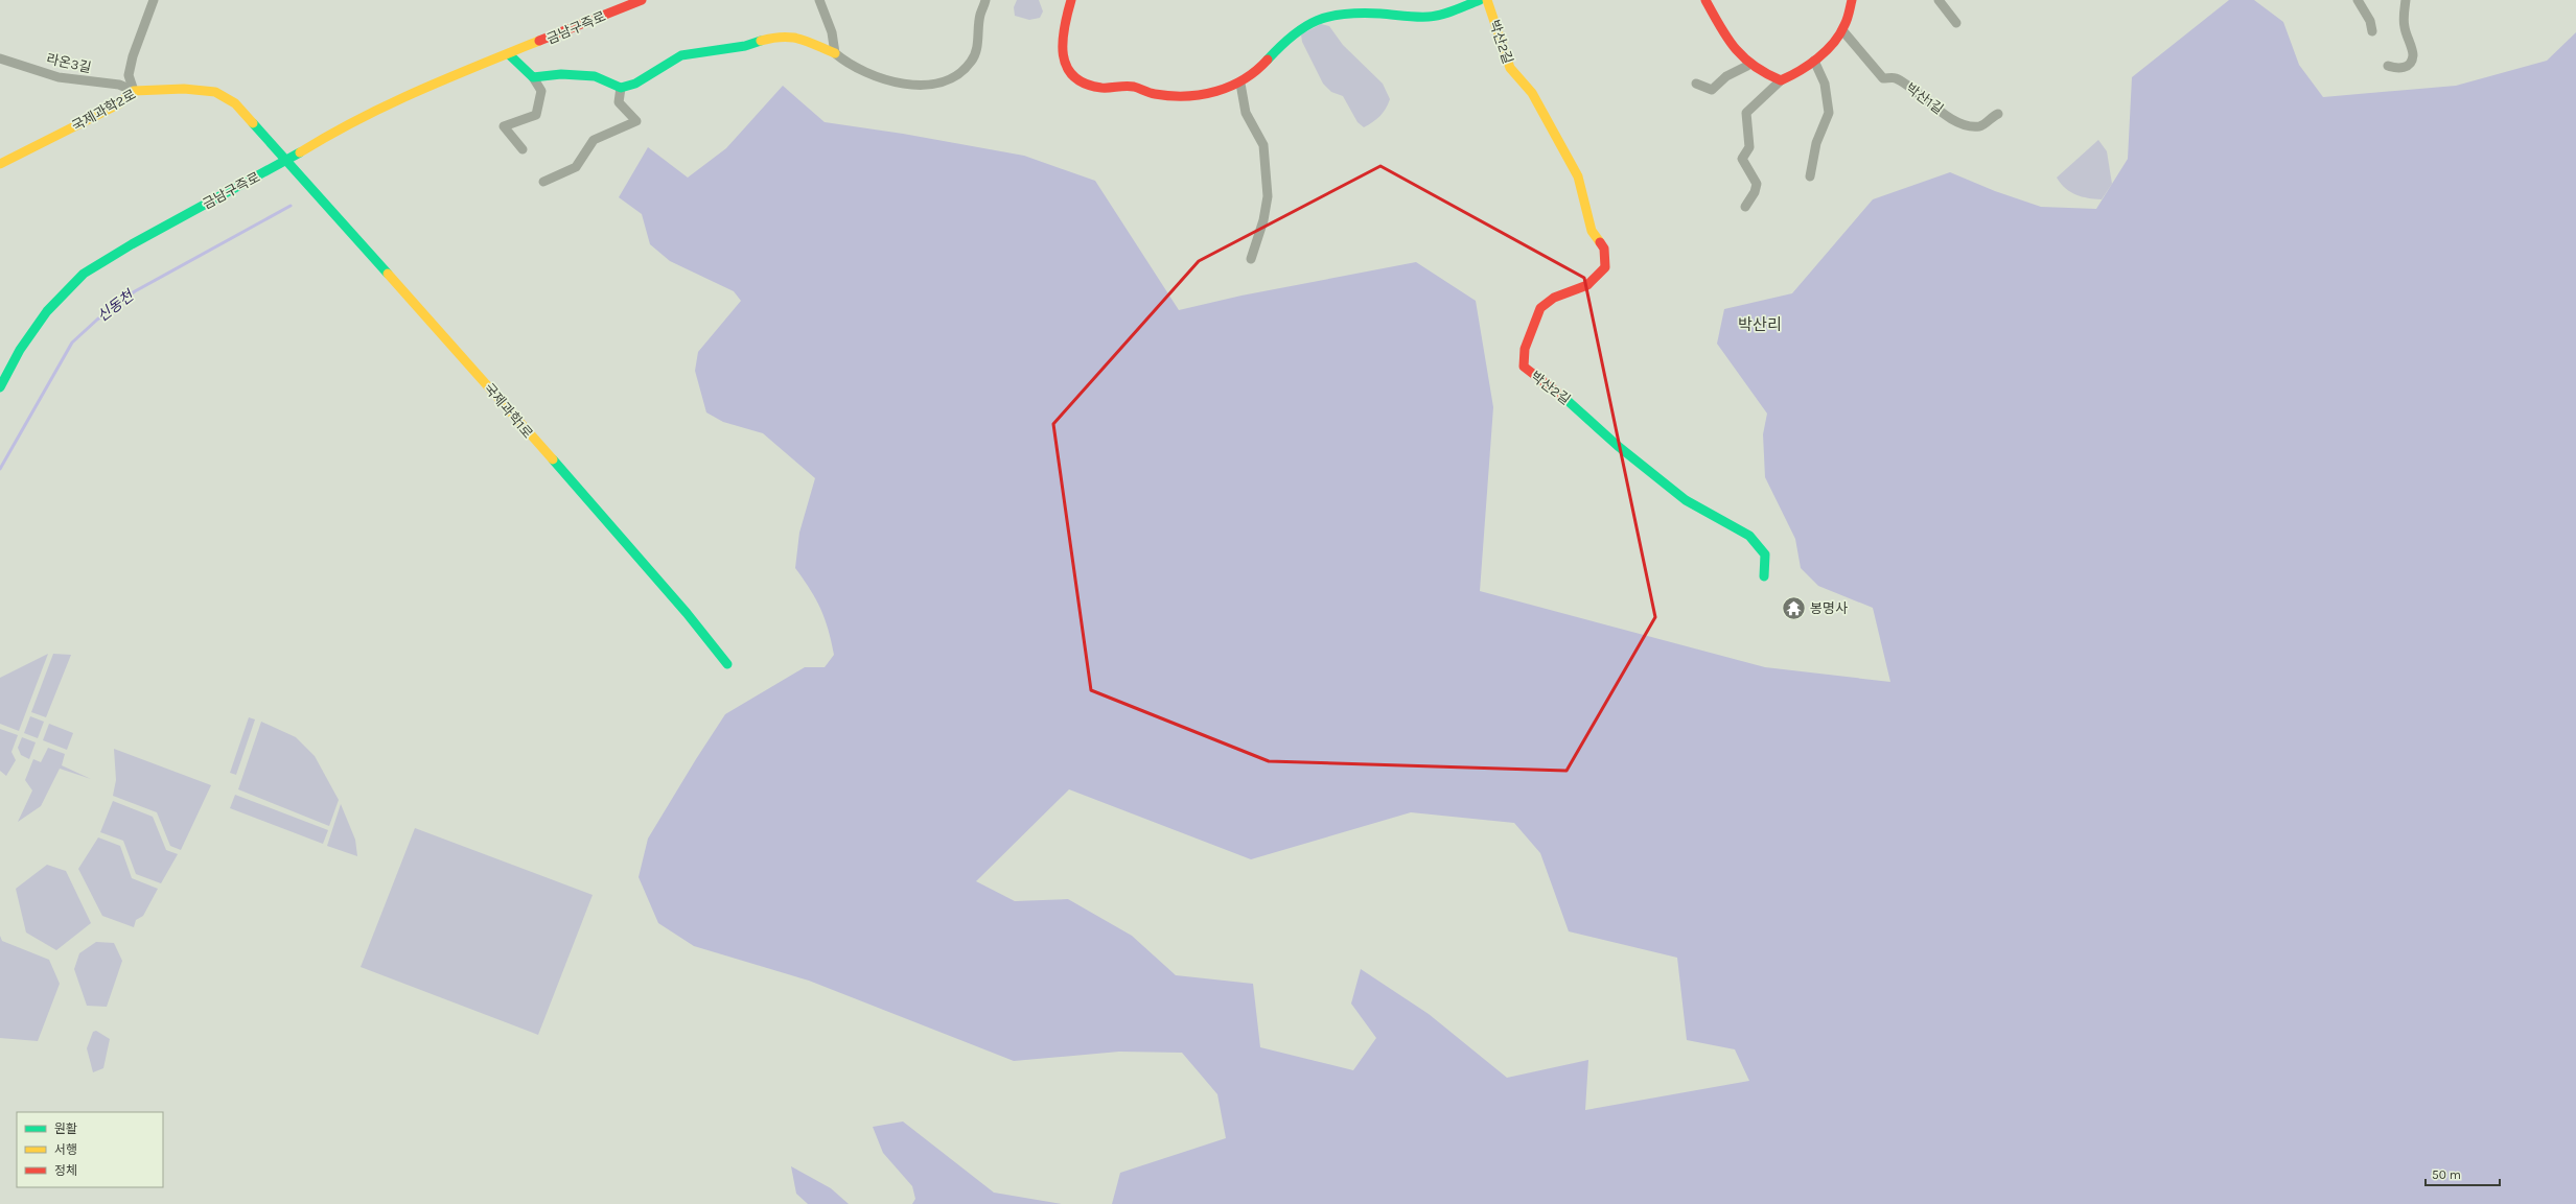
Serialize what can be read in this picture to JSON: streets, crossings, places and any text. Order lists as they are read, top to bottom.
{
  "streets": {
    "street": [
      "금남구즉로",
      "박산2길",
      "라온3길",
      "박산1길",
      "국제과학2로",
      "국제과학1로"
    ]
  },
  "crossings": [
    ["금남구즉로", "국제과학2로"],
    ["금남구즉로", "국제과학1로"],
    ["라온3길", "국제과학2로"],
    ["국제과학2로", "국제과학1로"]
  ],
  "districts": ["박산리"],
  "water": ["신동천"],
  "places": {
    "temple": ["봉명사"]
  },
  "legend": ["원활", "서행", "정체"],
  "scale_bar": "50 m"
}
